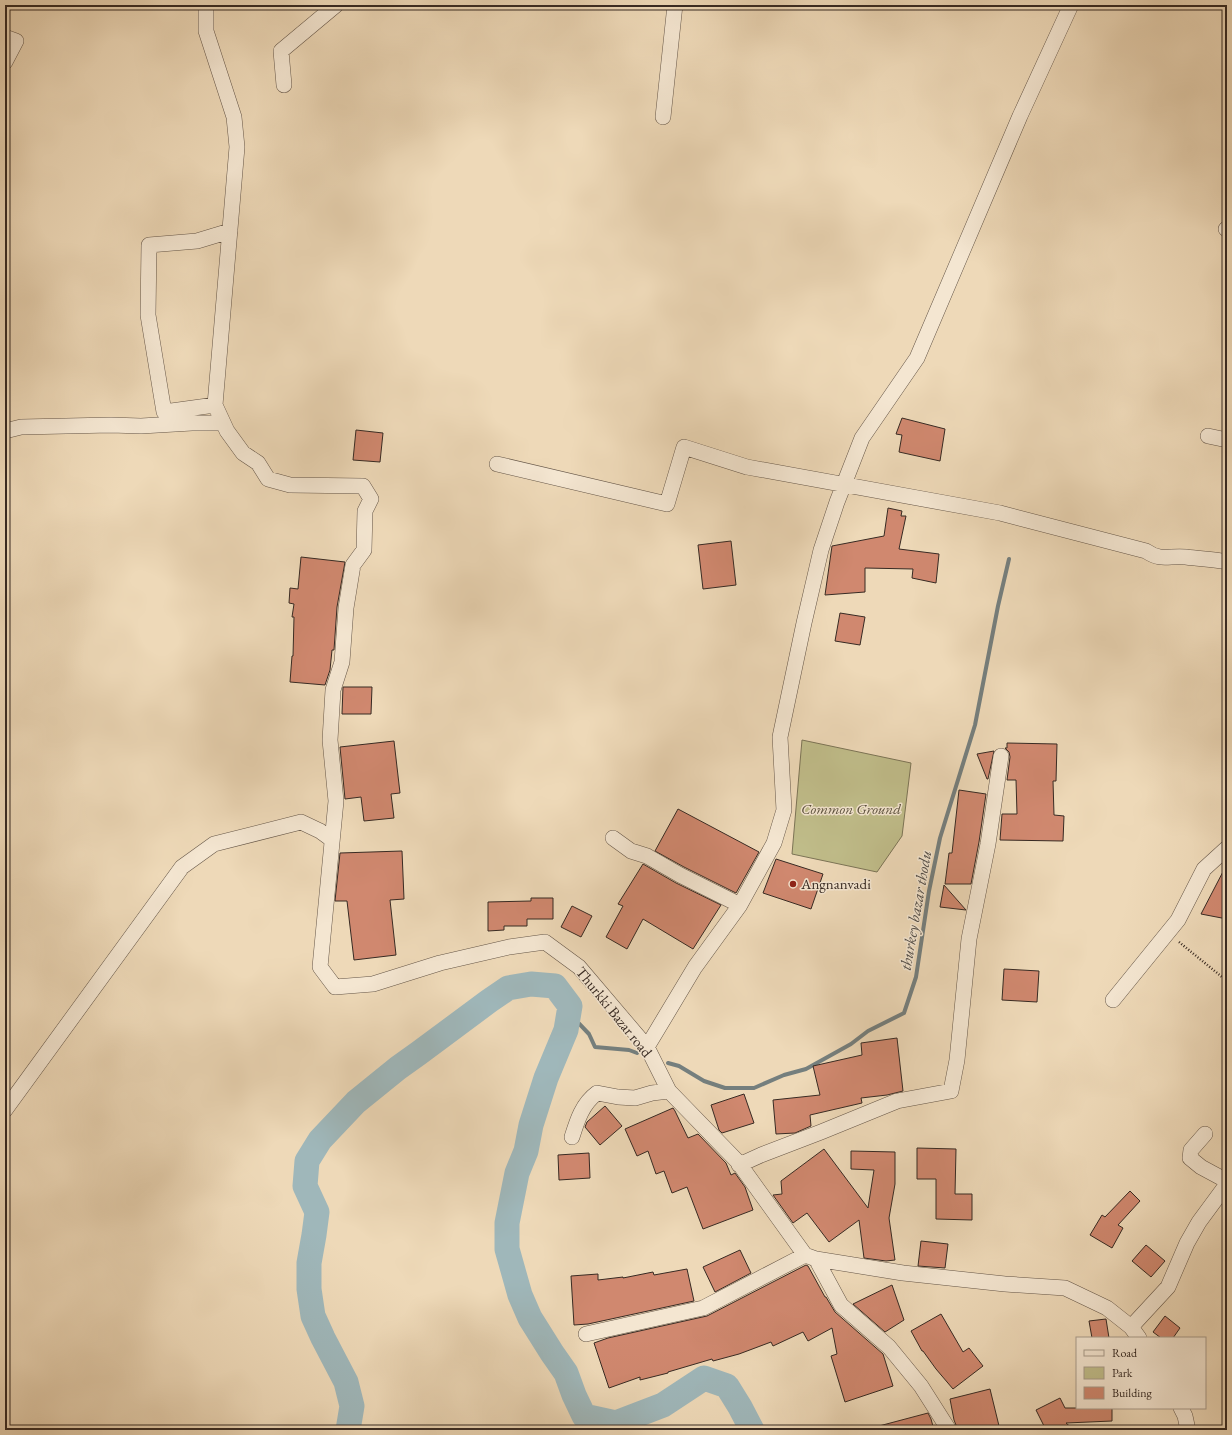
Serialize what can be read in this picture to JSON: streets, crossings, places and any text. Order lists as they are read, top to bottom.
{
  "streets": {
    "street": ["Thurkki Bazar road"]
  },
  "water": ["thurkey bazar thodu"],
  "parks": ["Common Ground"],
  "places": ["Angnanvadi"],
  "legend": ["Road", "Park", "Building"]
}
